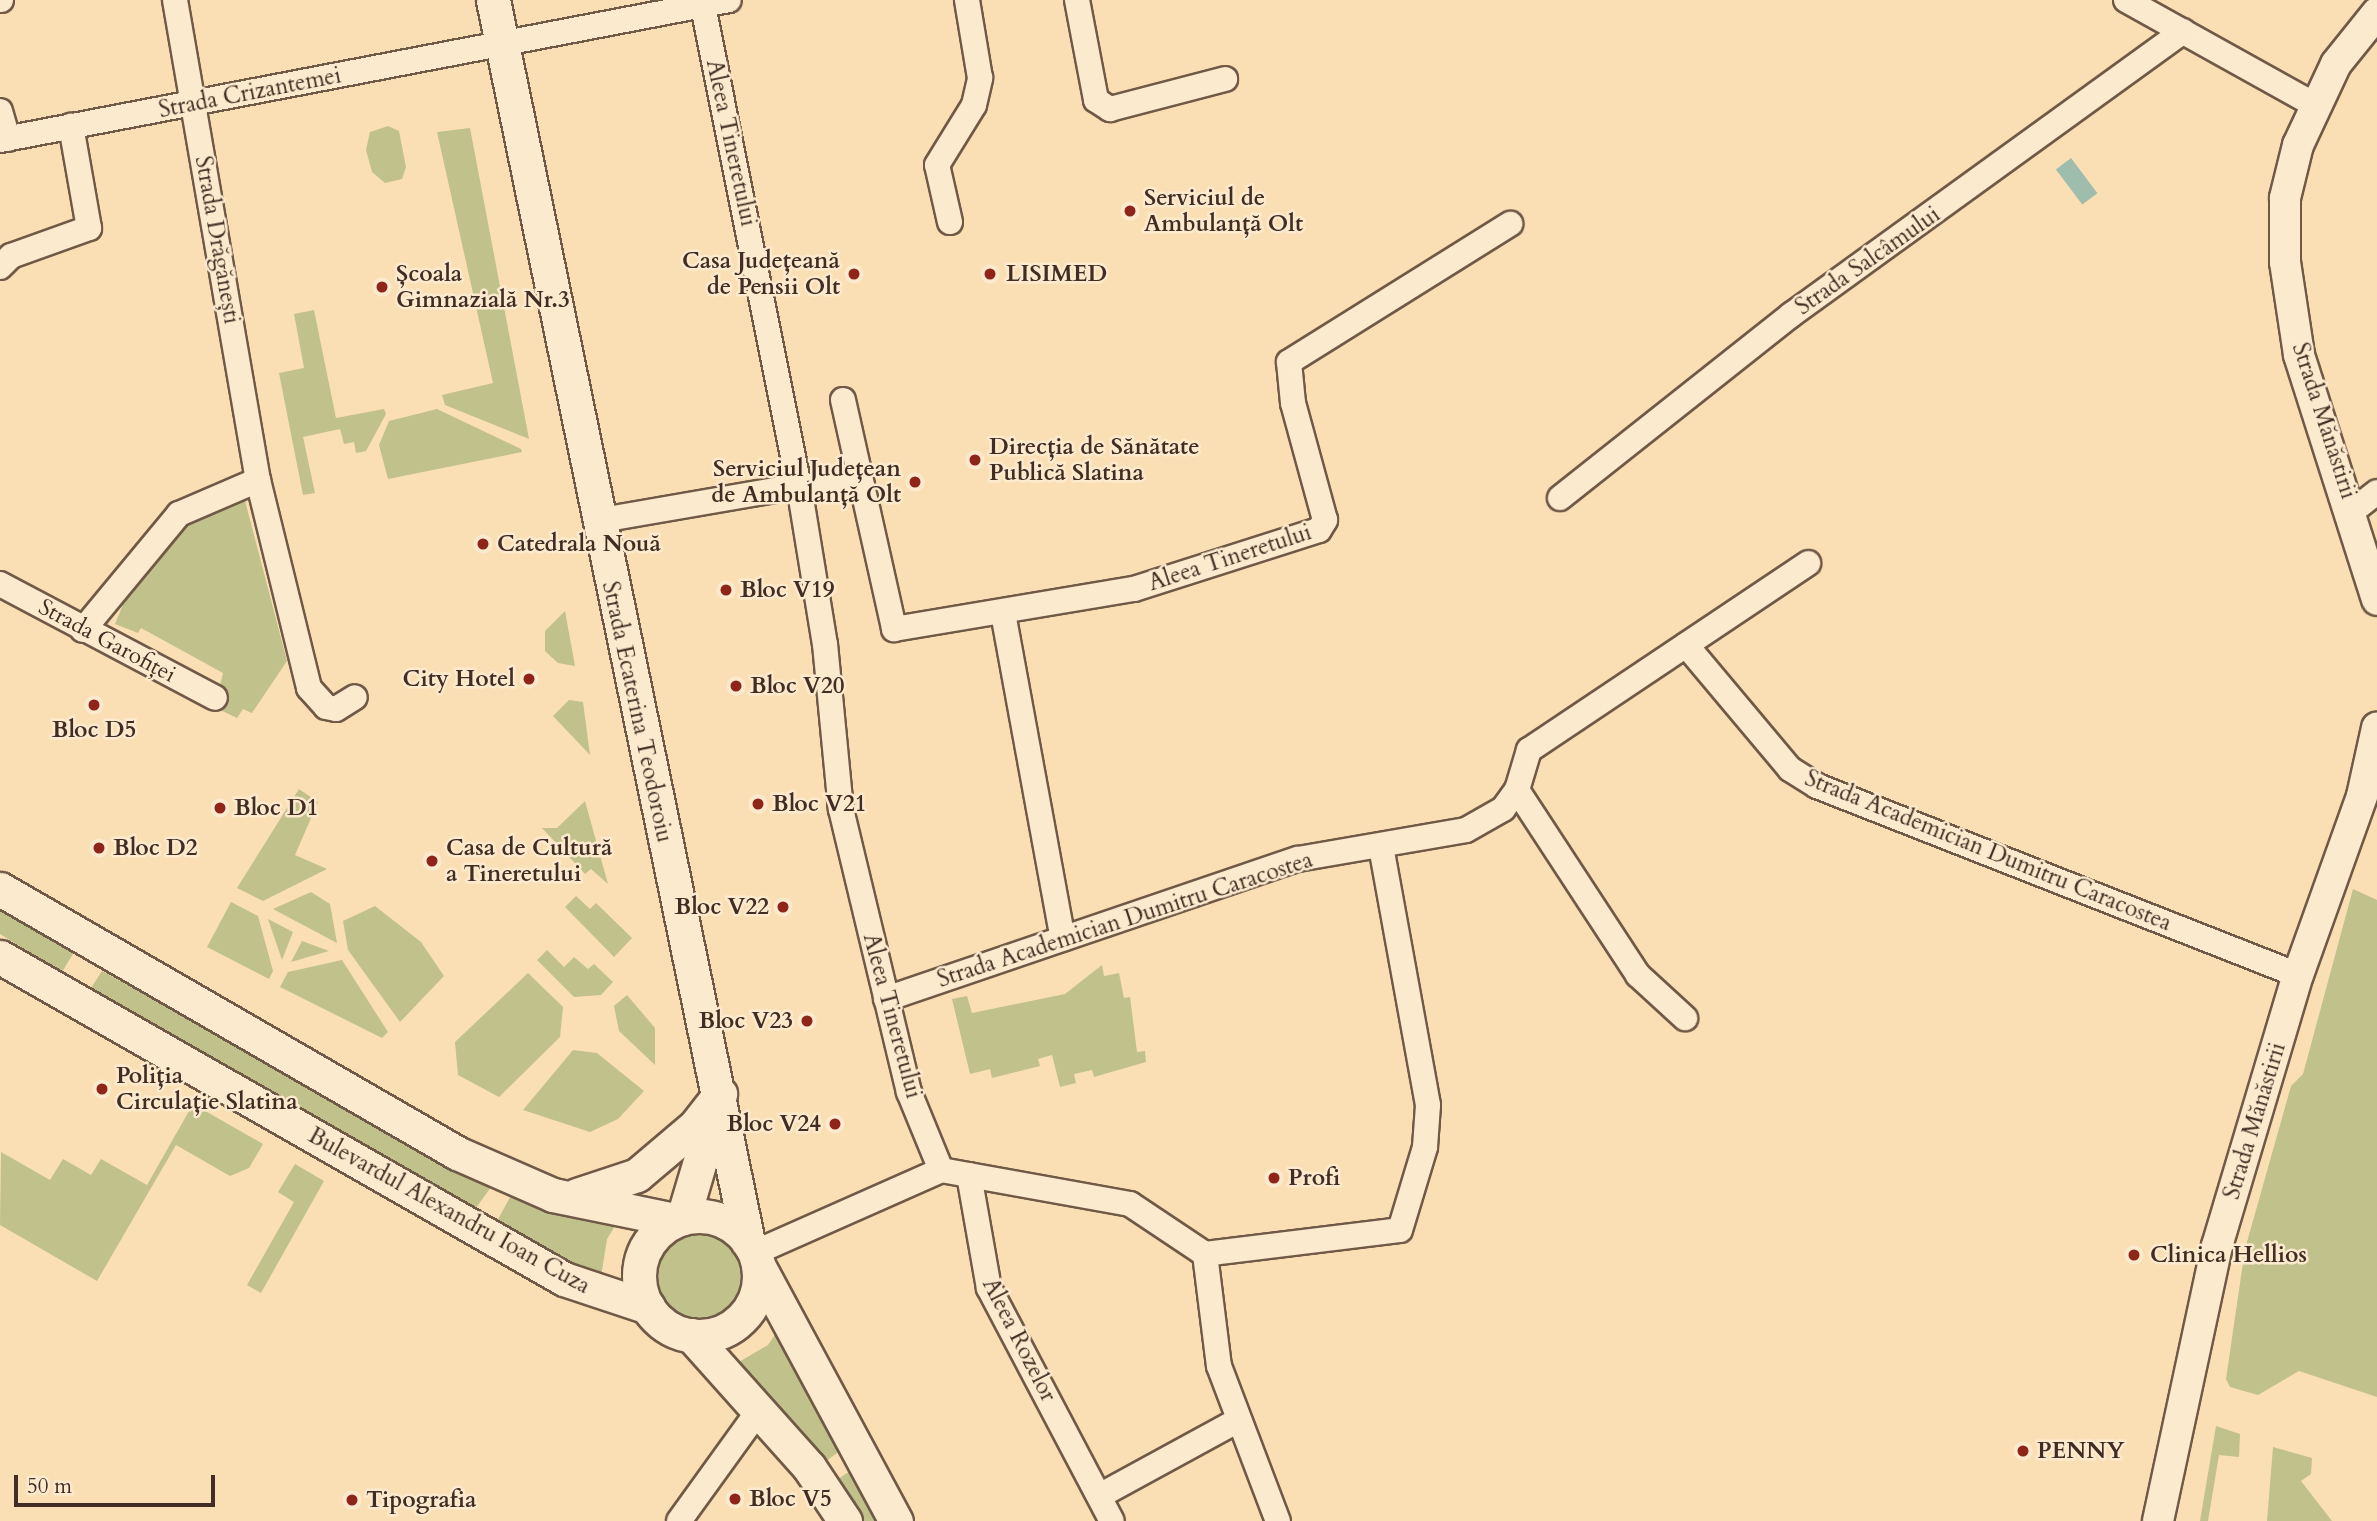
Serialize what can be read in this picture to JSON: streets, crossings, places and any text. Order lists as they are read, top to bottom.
{
  "streets": {
    "main road": ["Strada Ecaterina Teodoroiu", "Bulevardul Alexandru Ioan Cuza"],
    "street": [
      "Strada Crizantemei",
      "Aleea Tineretului",
      "Strada Drăgănești",
      "Strada Salcâmului",
      "Strada Mănăstirii",
      "Strada Garofiței",
      "Strada Academician Dumitru Caracostea",
      "Aleea Rozelor"
    ]
  },
  "crossings": [
    ["Strada Crizantemei", "Aleea Tineretului"],
    ["Strada Crizantemei", "Strada Drăgănești"],
    ["Strada Crizantemei", "Strada Ecaterina Teodoroiu"],
    ["Aleea Tineretului", "Strada Academician Dumitru Caracostea"],
    ["Strada Mănăstirii", "Strada Academician Dumitru Caracostea"],
    ["Strada Ecaterina Teodoroiu", "Bulevardul Alexandru Ioan Cuza"]
  ],
  "places": [
    "Serviciul de Ambulanță Olt",
    "Casa Județeană de Pensii Olt",
    "LISIMED",
    "Școala Gimnazială Nr.3",
    "Direcția de Sănătate Publică Slatina",
    "Serviciul Județean de Ambulanță Olt",
    "Catedrala Nouă",
    "Bloc V19",
    "City Hotel",
    "Bloc V20",
    "Bloc D5",
    "Bloc V21",
    "Bloc D1",
    "Bloc D2",
    "Casa de Cultură a Tineretului",
    "Bloc V22",
    "Bloc V23",
    "Poliția Circulație Slatina",
    "Bloc V24",
    "Profi",
    "Clinica Hellios",
    "PENNY",
    "Bloc V5",
    "Tipografia"
  ],
  "scale_bar": "50 m"
}
